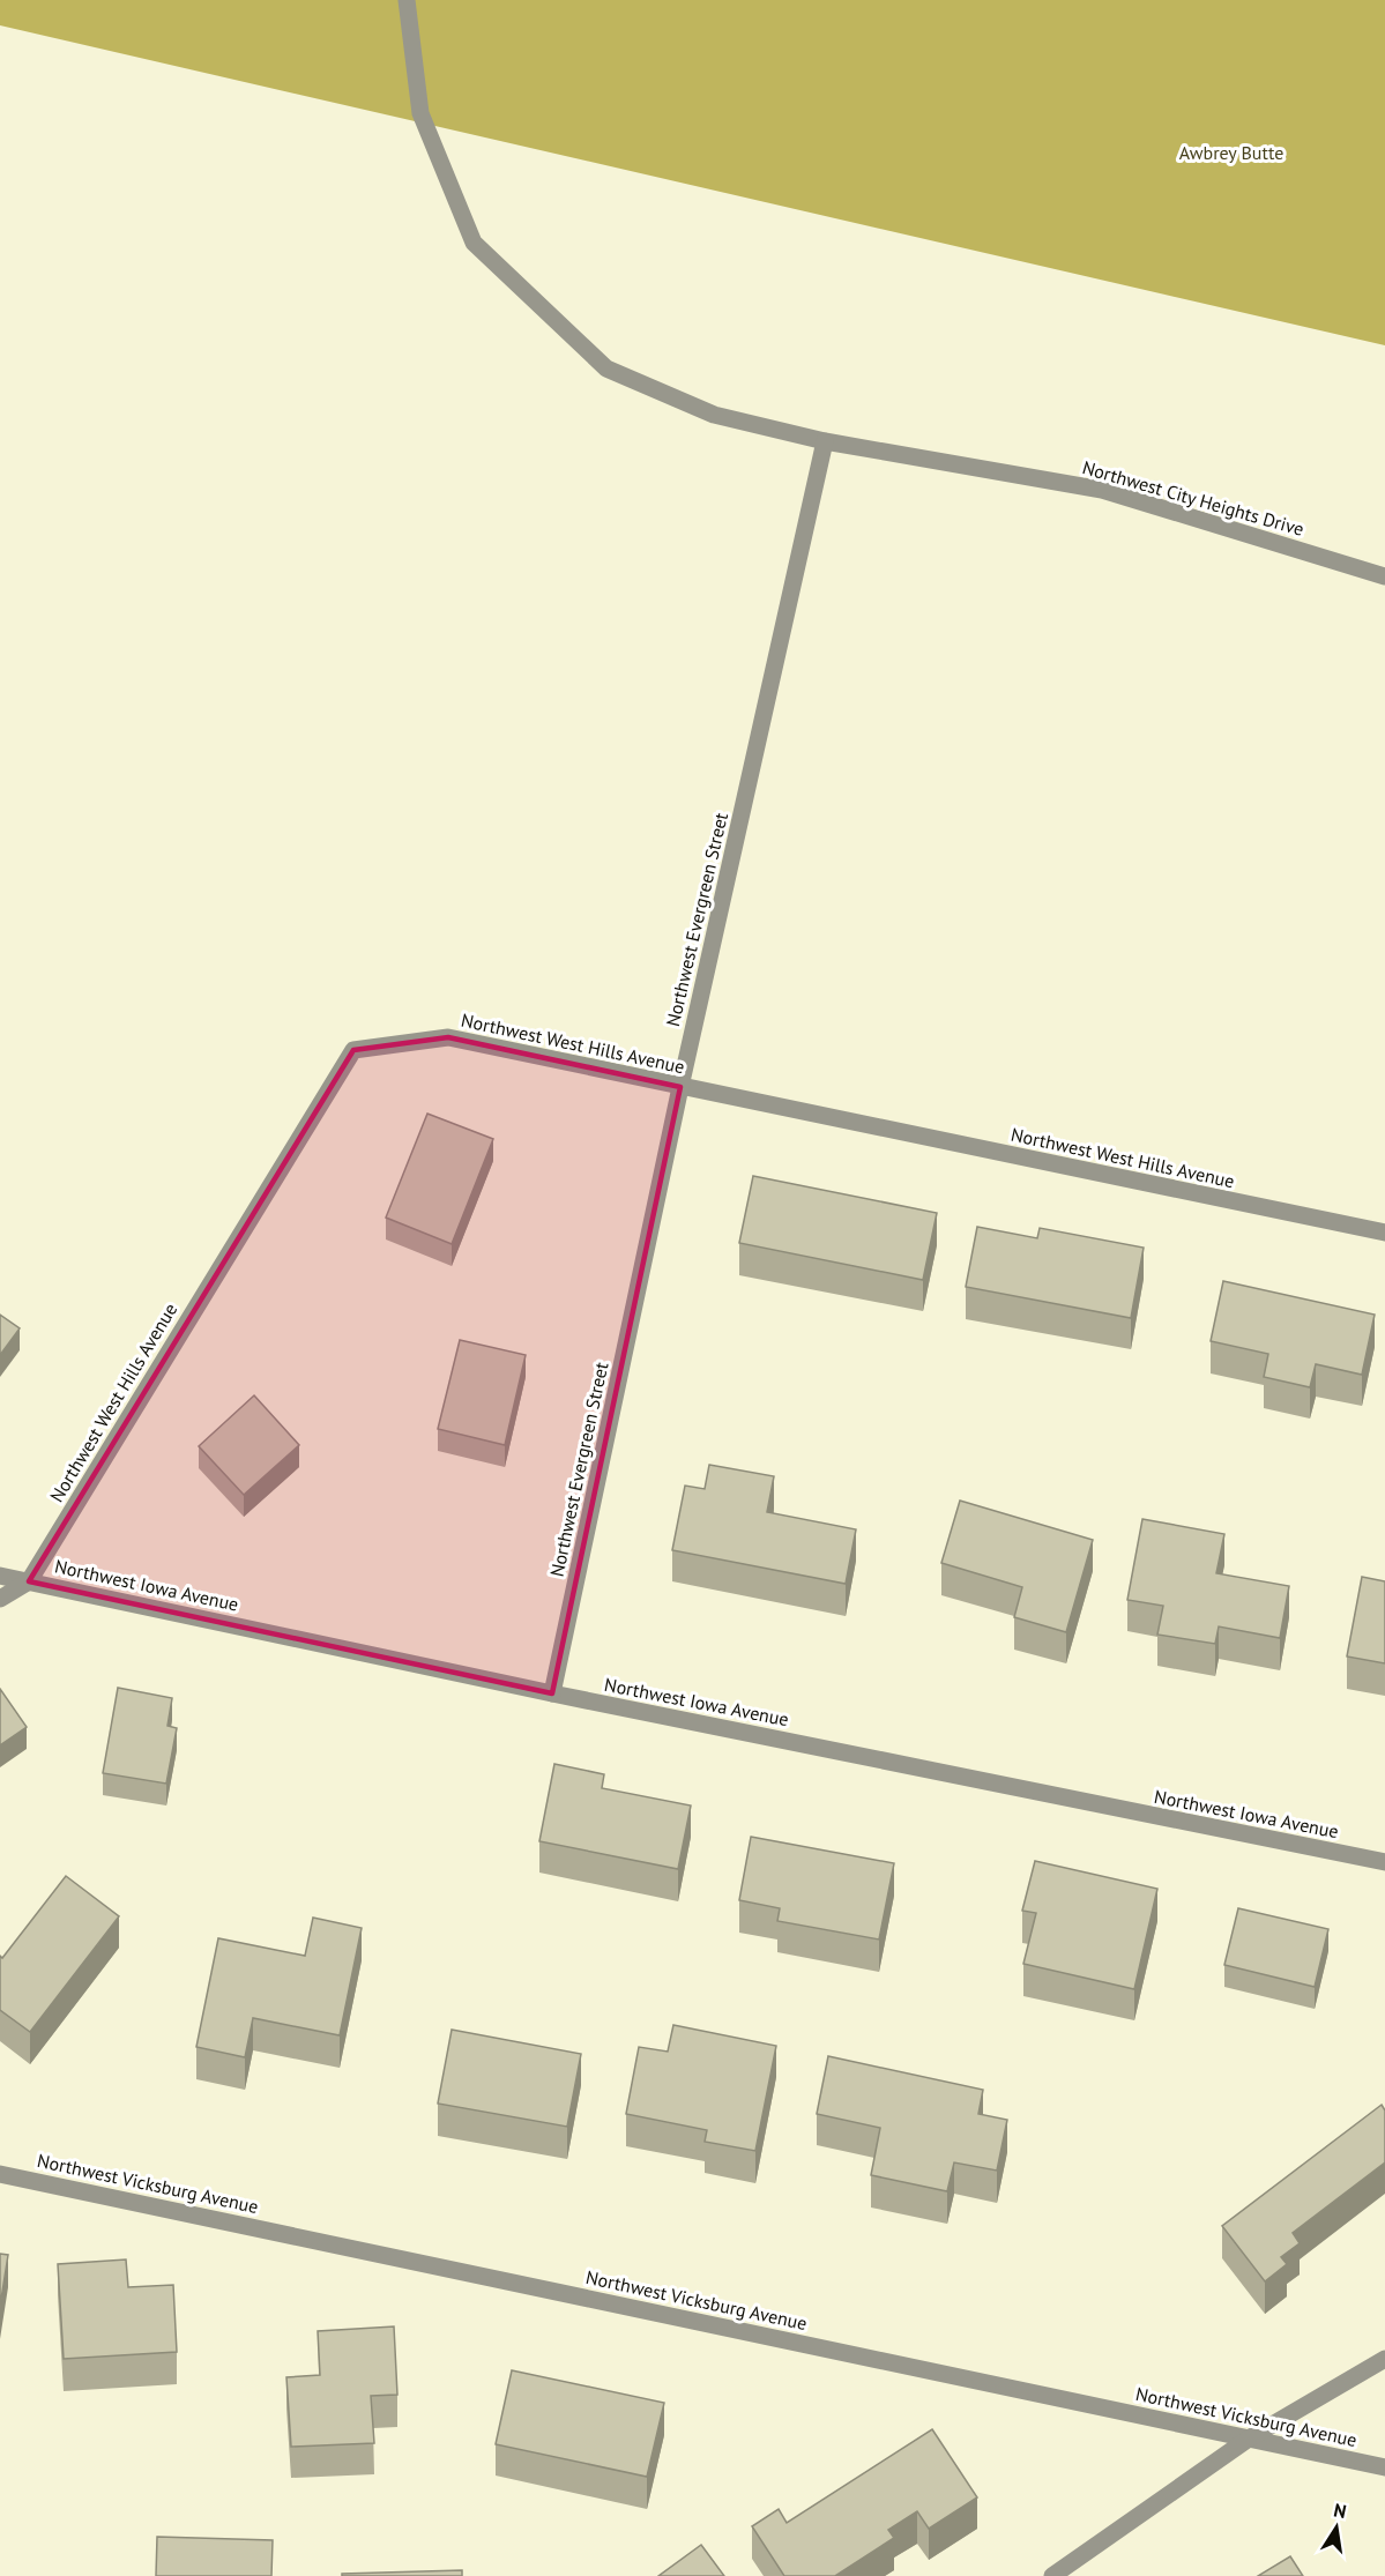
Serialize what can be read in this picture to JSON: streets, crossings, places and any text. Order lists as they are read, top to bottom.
{
  "streets": {
    "street": [
      "Northwest City Heights Drive",
      "Northwest Evergreen Street",
      "Northwest West Hills Avenue",
      "Northwest Iowa Avenue",
      "Northwest Vicksburg Avenue"
    ]
  },
  "crossings": [
    ["Northwest City Heights Drive", "Northwest Evergreen Street"],
    ["Northwest Evergreen Street", "Northwest West Hills Avenue"],
    ["Northwest Evergreen Street", "Northwest Iowa Avenue"],
    ["Northwest West Hills Avenue", "Northwest Iowa Avenue"]
  ],
  "parks": ["Awbrey Butte"],
  "north": "top"
}
